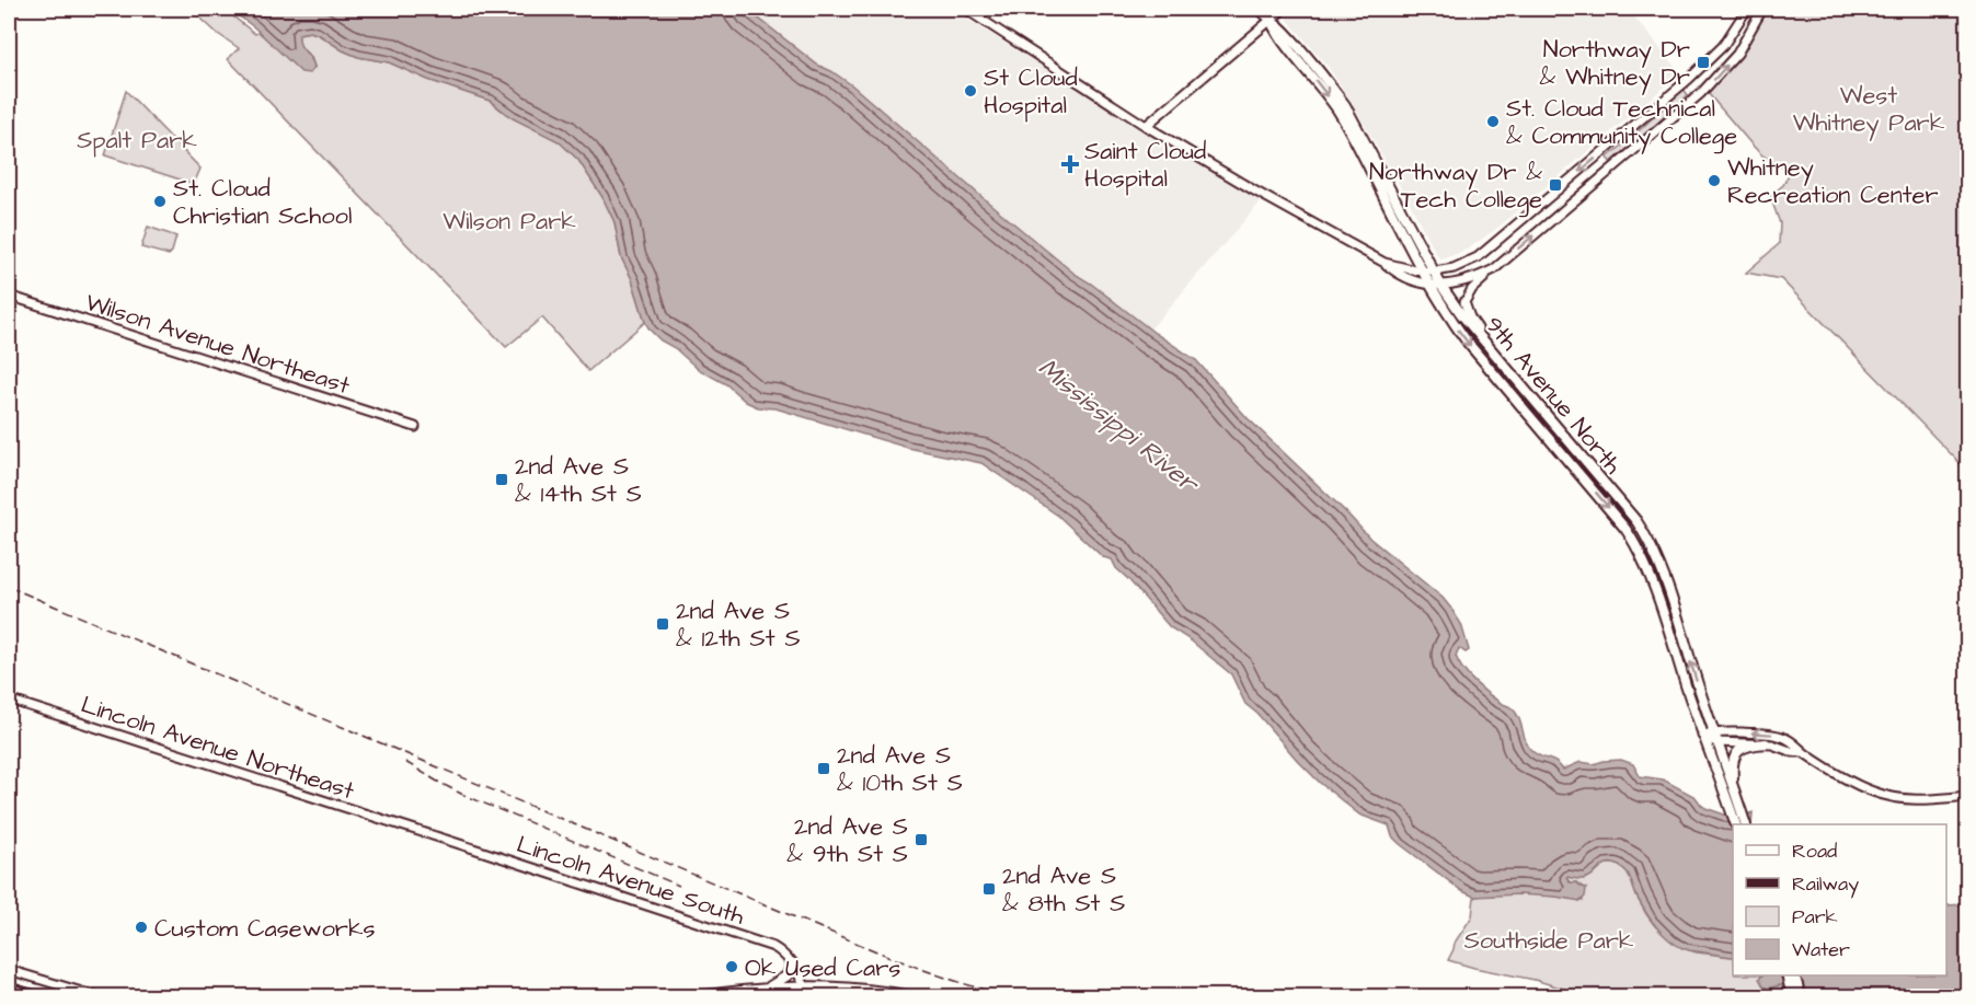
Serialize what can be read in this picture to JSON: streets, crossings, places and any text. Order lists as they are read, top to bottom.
{
  "streets": {
    "main road": ["9th Avenue North"],
    "street": ["Wilson Avenue Northeast", "Lincoln Avenue Northeast", "Lincoln Avenue South"]
  },
  "crossings": [
    ["Lincoln Avenue Northeast", "Lincoln Avenue South"]
  ],
  "water": ["Mississippi River"],
  "parks": [
    "West Whitney Park",
    "Spalt Park",
    "Wilson Park",
    "Southside Park"
  ],
  "places": {
    "transit": [
      "Northway Dr & Whitney Dr",
      "Northway Dr & Tech College",
      "2nd Ave S & 14th St S",
      "2nd Ave S & 12th St S",
      "2nd Ave S & 10th St S",
      "2nd Ave S & 9th St S",
      "2nd Ave S & 8th St S"
    ],
    "other": [
      "St Cloud Hospital",
      "St. Cloud Technical & Community College",
      "Whitney Recreation Center",
      "St. Cloud Christian School",
      "Custom Caseworks",
      "Ok Used Cars"
    ],
    "health": ["Saint Cloud Hospital"]
  },
  "legend": [
    "Road",
    "Railway",
    "Park",
    "Water"
  ]
}
